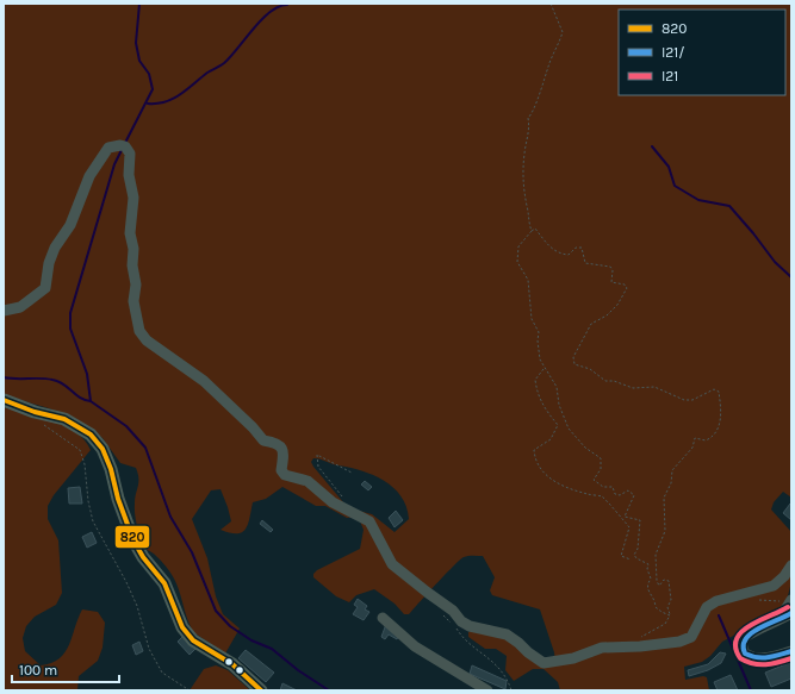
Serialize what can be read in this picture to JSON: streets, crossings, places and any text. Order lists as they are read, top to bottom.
{
  "lines": ["transit line 820", "transit line I21", "transit line I21/"],
  "legend": ["820", "I21/", "I21"],
  "scale_bar": "100 m"
}
